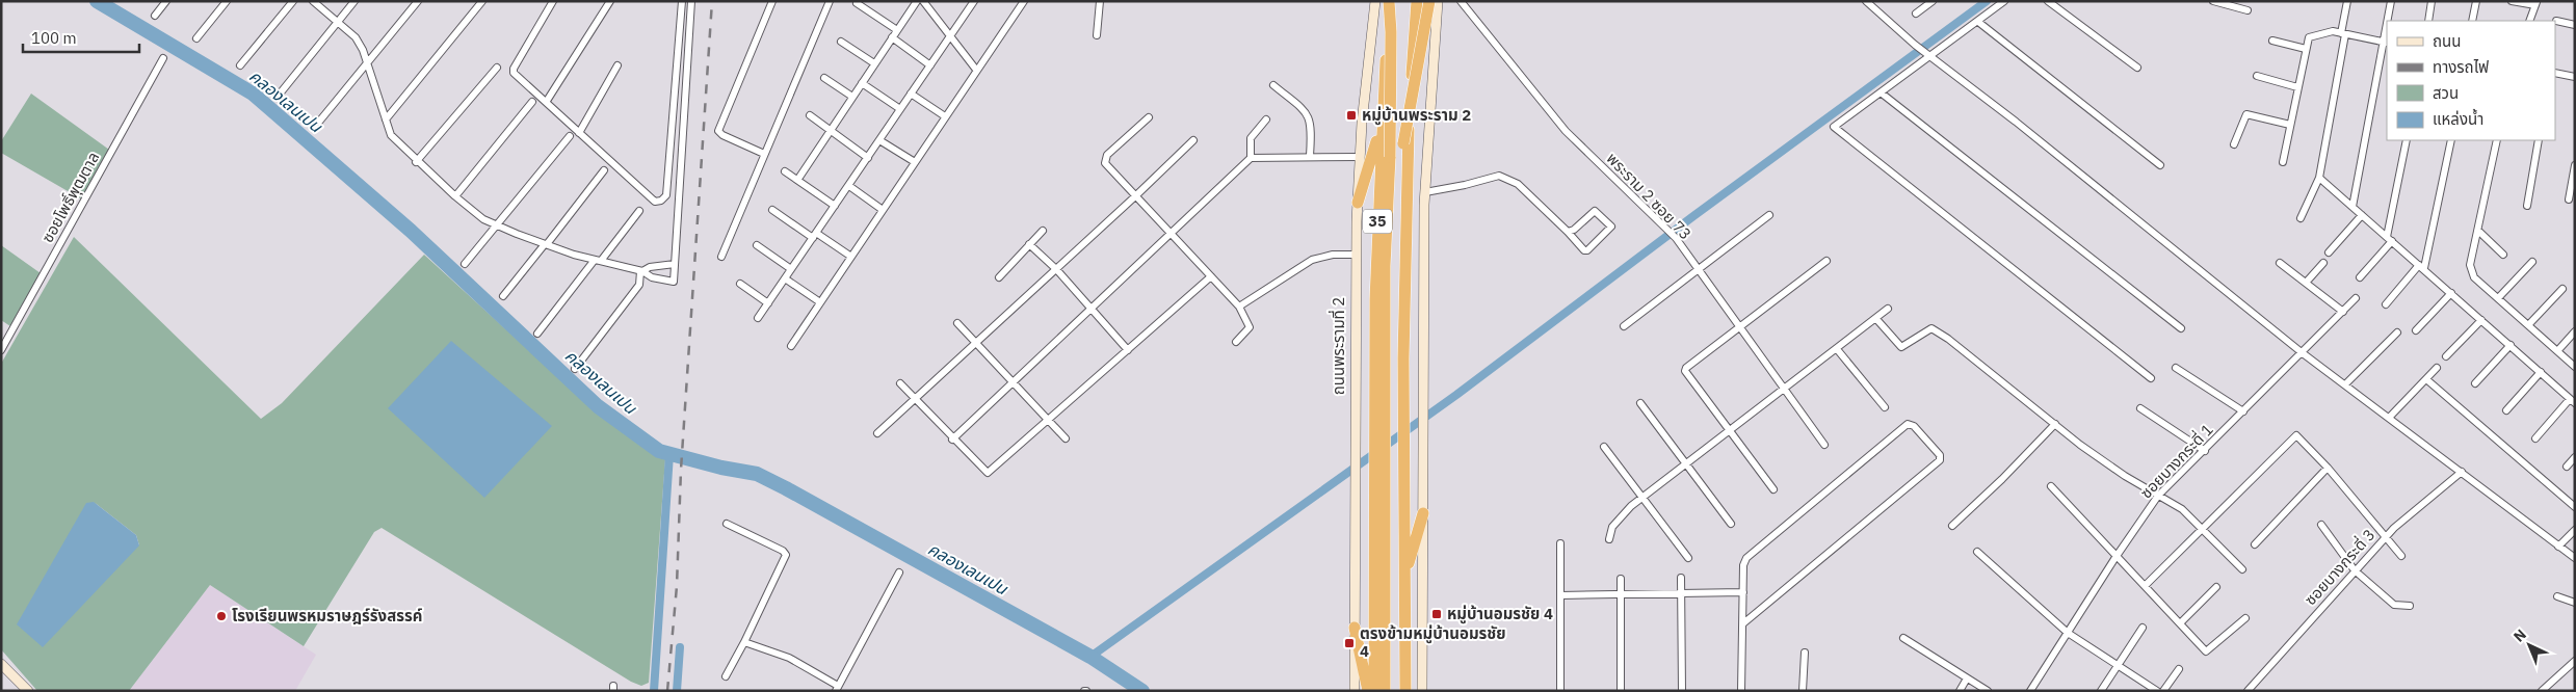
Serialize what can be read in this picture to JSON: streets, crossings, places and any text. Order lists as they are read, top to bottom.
{
  "streets": {
    "highway": ["35"],
    "main road": ["ถนนพระรามที่ 2"],
    "street": [
      "พระราม 2 ซอย 73",
      "ซอยโพธิ์พุฒตาล",
      "ซอยบางกระดี่ 1",
      "ซอยบางกระดี่ 3"
    ]
  },
  "water": ["คลองเลนเปน"],
  "places": {
    "transit": ["หมู่บ้านพระราม 2", "หมู่บ้านอมรชัย 4", "ตรงข้ามหมู่บ้านอมรชัย 4"],
    "other": ["โรงเรียนพรหมราษฎร์รังสรรค์"]
  },
  "legend": [
    "ถนน",
    "ทางรถไฟ",
    "สวน",
    "แหล่งน้ำ"
  ],
  "scale_bar": "100 m",
  "north": "top left"
}
